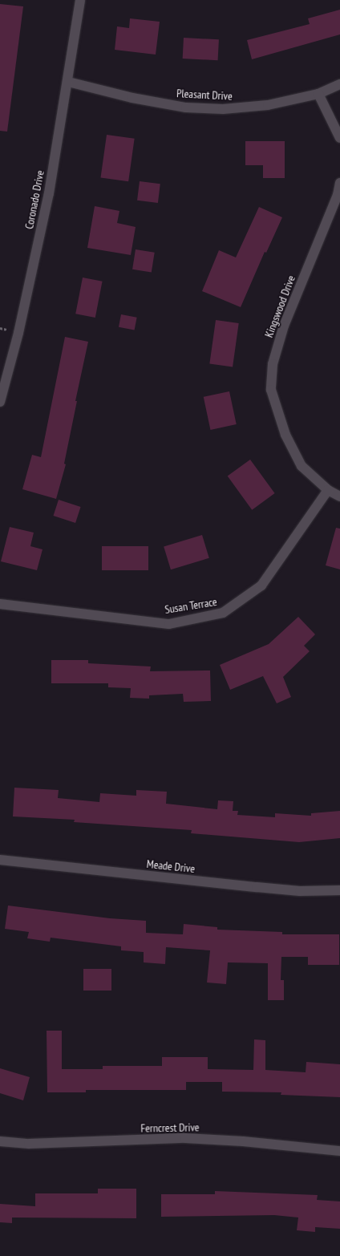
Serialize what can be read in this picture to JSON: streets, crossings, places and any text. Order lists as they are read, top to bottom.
{
  "streets": {
    "street": [
      "Pleasant Drive",
      "Coronado Drive",
      "Kingswood Drive",
      "Susan Terrace",
      "Meade Drive",
      "Ferncrest Drive"
    ]
  },
  "crossings": [
    ["Pleasant Drive", "Coronado Drive"],
    ["Kingswood Drive", "Susan Terrace"]
  ]
}
